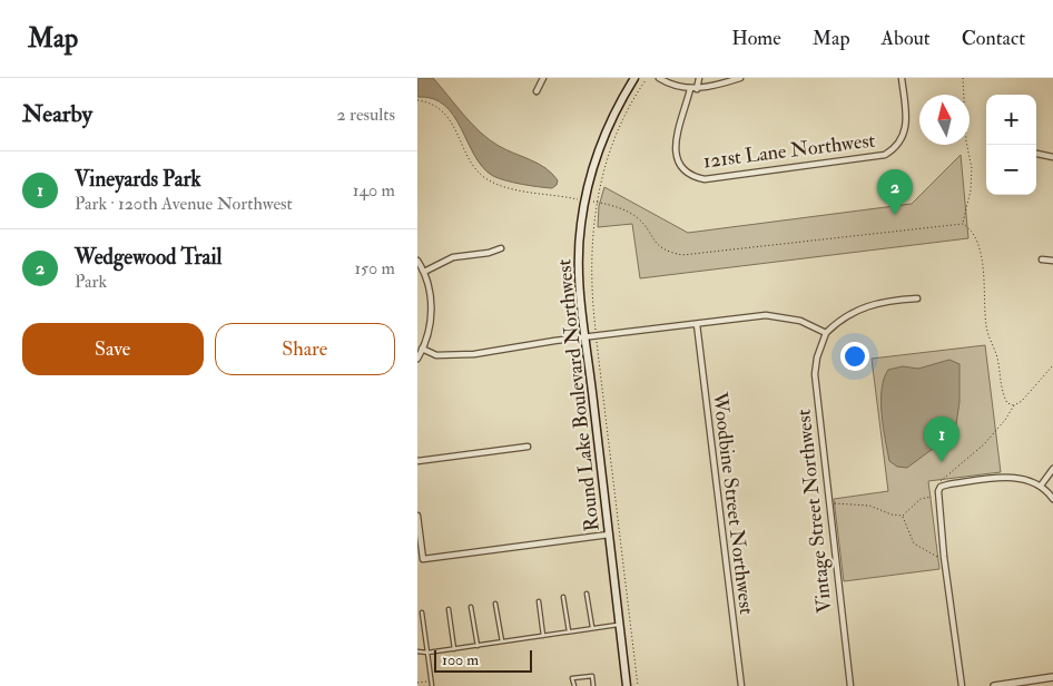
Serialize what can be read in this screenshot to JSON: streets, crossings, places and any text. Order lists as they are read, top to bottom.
{
  "streets": {
    "main road": ["Round Lake Boulevard Northwest"],
    "street": ["121st Lane Northwest", "Woodbine Street Northwest", "Vintage Street Northwest"]
  },
  "scale_bar": "100 m",
  "north": "top",
  "page": {
    "header": "Map",
    "nav": [
      "Home",
      "Map",
      "About",
      "Contact"
    ],
    "heading": ["Nearby", "2 results"],
    "map_buttons": ["+", "−"],
    "list": [
      {
        "mark": "1",
        "name": "Vineyards Park",
        "note": "Park · 120th Avenue Northwest",
        "value": "140 m"
      },
      {
        "mark": "2",
        "name": "Wedgewood Trail",
        "note": "Park",
        "value": "150 m"
      }
    ],
    "pins": ["2", "1"],
    "buttons": ["Save", "Share"],
    "scale": "100 m"
  }
}
